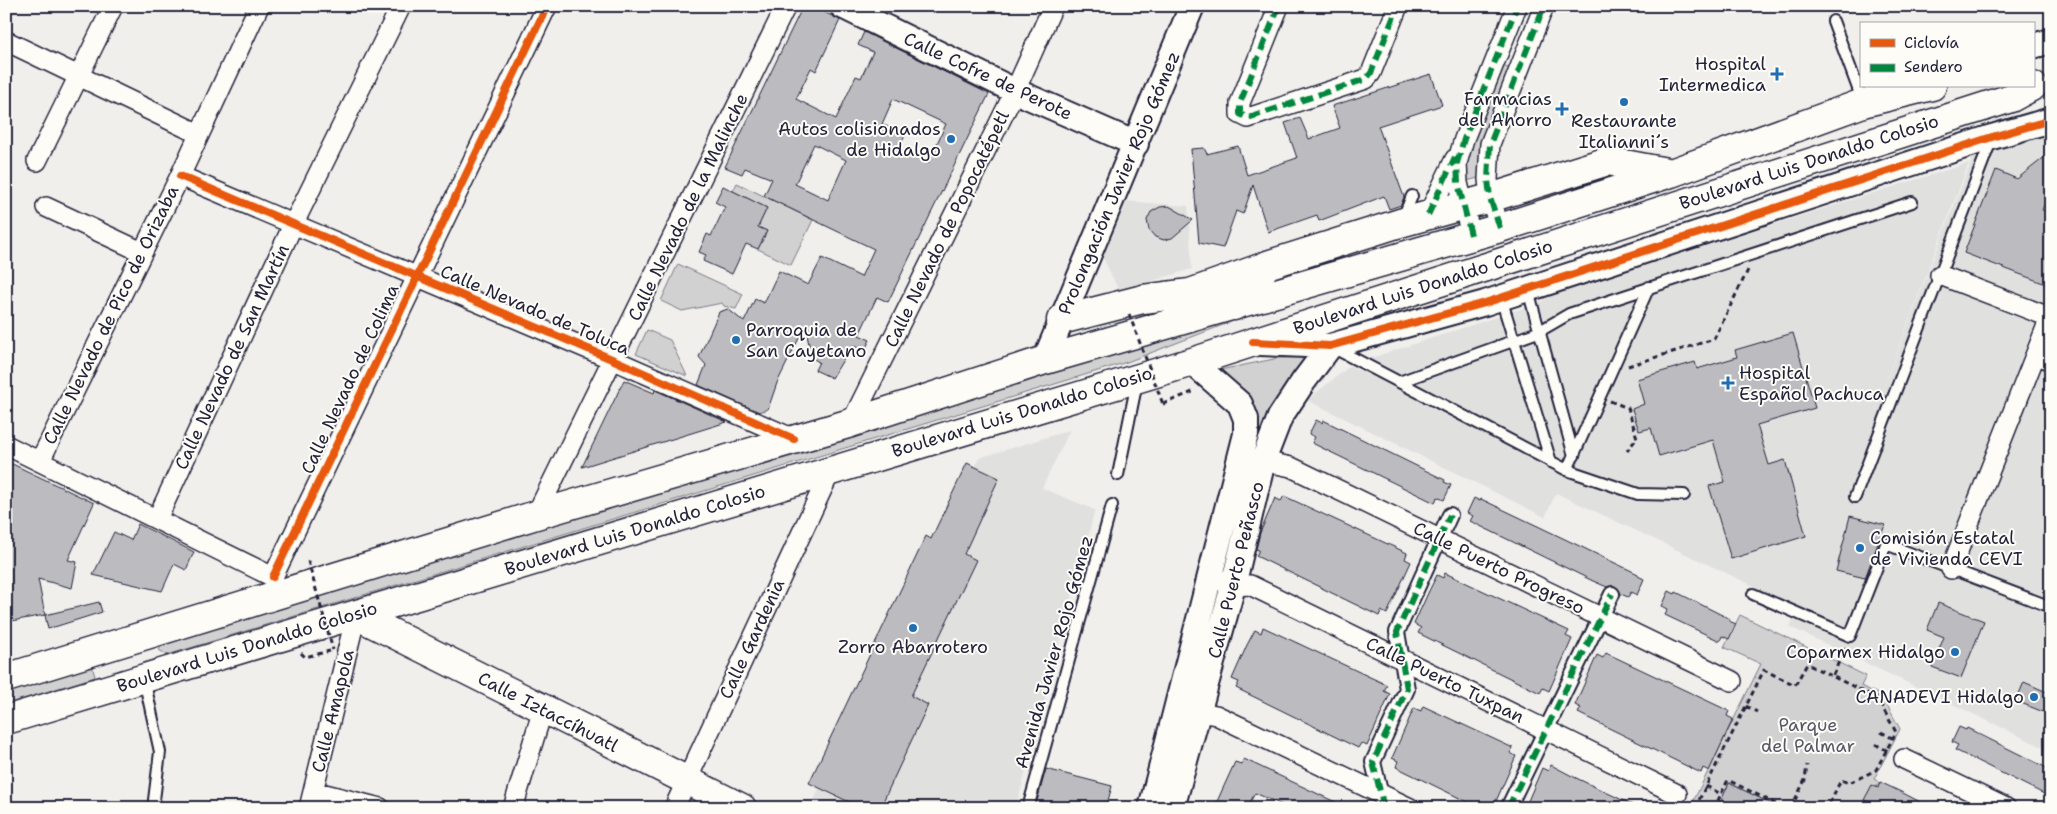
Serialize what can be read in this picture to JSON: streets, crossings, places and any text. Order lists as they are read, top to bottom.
{
  "streets": {
    "main road": ["Boulevard Luis Donaldo Colosio", "Calle Iztaccíhuatl"],
    "street": [
      "Calle Cofre de Perote",
      "Prolongación Javier Rojo Gómez",
      "Calle Nevado de la Malinche",
      "Calle Nevado de Popocatépetl",
      "Calle Nevado de Toluca",
      "Calle Nevado de Pico de Orizaba",
      "Calle Nevado de San Martín",
      "Calle Nevado de Colima",
      "Calle Puerto Progreso",
      "Calle Puerto Peñasco",
      "Calle Gardenia",
      "Calle Puerto Tuxpan",
      "Calle Amapola"
    ],
    "lane": ["Avenida Javier Rojo Gómez"]
  },
  "crossings": [
    ["Calle Cofre de Perote", "Prolongación Javier Rojo Gómez"],
    ["Calle Cofre de Perote", "Calle Nevado de Popocatépetl"],
    ["Boulevard Luis Donaldo Colosio", "Prolongación Javier Rojo Gómez"],
    ["Boulevard Luis Donaldo Colosio", "Calle Nevado de la Malinche"],
    ["Boulevard Luis Donaldo Colosio", "Calle Nevado de Popocatépetl"],
    ["Boulevard Luis Donaldo Colosio", "Calle Nevado de Toluca"],
    ["Boulevard Luis Donaldo Colosio", "Calle Nevado de Colima"],
    ["Boulevard Luis Donaldo Colosio", "Calle Puerto Peñasco"],
    ["Boulevard Luis Donaldo Colosio", "Calle Gardenia"],
    ["Boulevard Luis Donaldo Colosio", "Calle Amapola"],
    ["Boulevard Luis Donaldo Colosio", "Calle Iztaccíhuatl"],
    ["Calle Nevado de la Malinche", "Calle Nevado de Toluca"],
    ["Calle Nevado de Toluca", "Calle Nevado de Pico de Orizaba"],
    ["Calle Nevado de Toluca", "Calle Nevado de San Martín"],
    ["Calle Nevado de Toluca", "Calle Nevado de Colima"],
    ["Calle Puerto Progreso", "Calle Puerto Peñasco"],
    ["Calle Puerto Peñasco", "Calle Puerto Tuxpan"],
    ["Calle Gardenia", "Calle Iztaccíhuatl"],
    ["Calle Amapola", "Calle Iztaccíhuatl"]
  ],
  "parks": ["Parque del Palmar"],
  "places": {
    "health": ["Hospital Intermedica", "Farmacias del Ahorro", "Hospital Español Pachuca"],
    "other": [
      "Restaurante Italianni´s",
      "Autos colisionados de Hidalgo",
      "Parroquia de San Cayetano",
      "Comisión Estatal de Vivienda CEVI",
      "Zorro Abarrotero",
      "Coparmex Hidalgo",
      "CANADEVI Hidalgo"
    ]
  },
  "legend": ["Ciclovía", "Sendero"]
}
